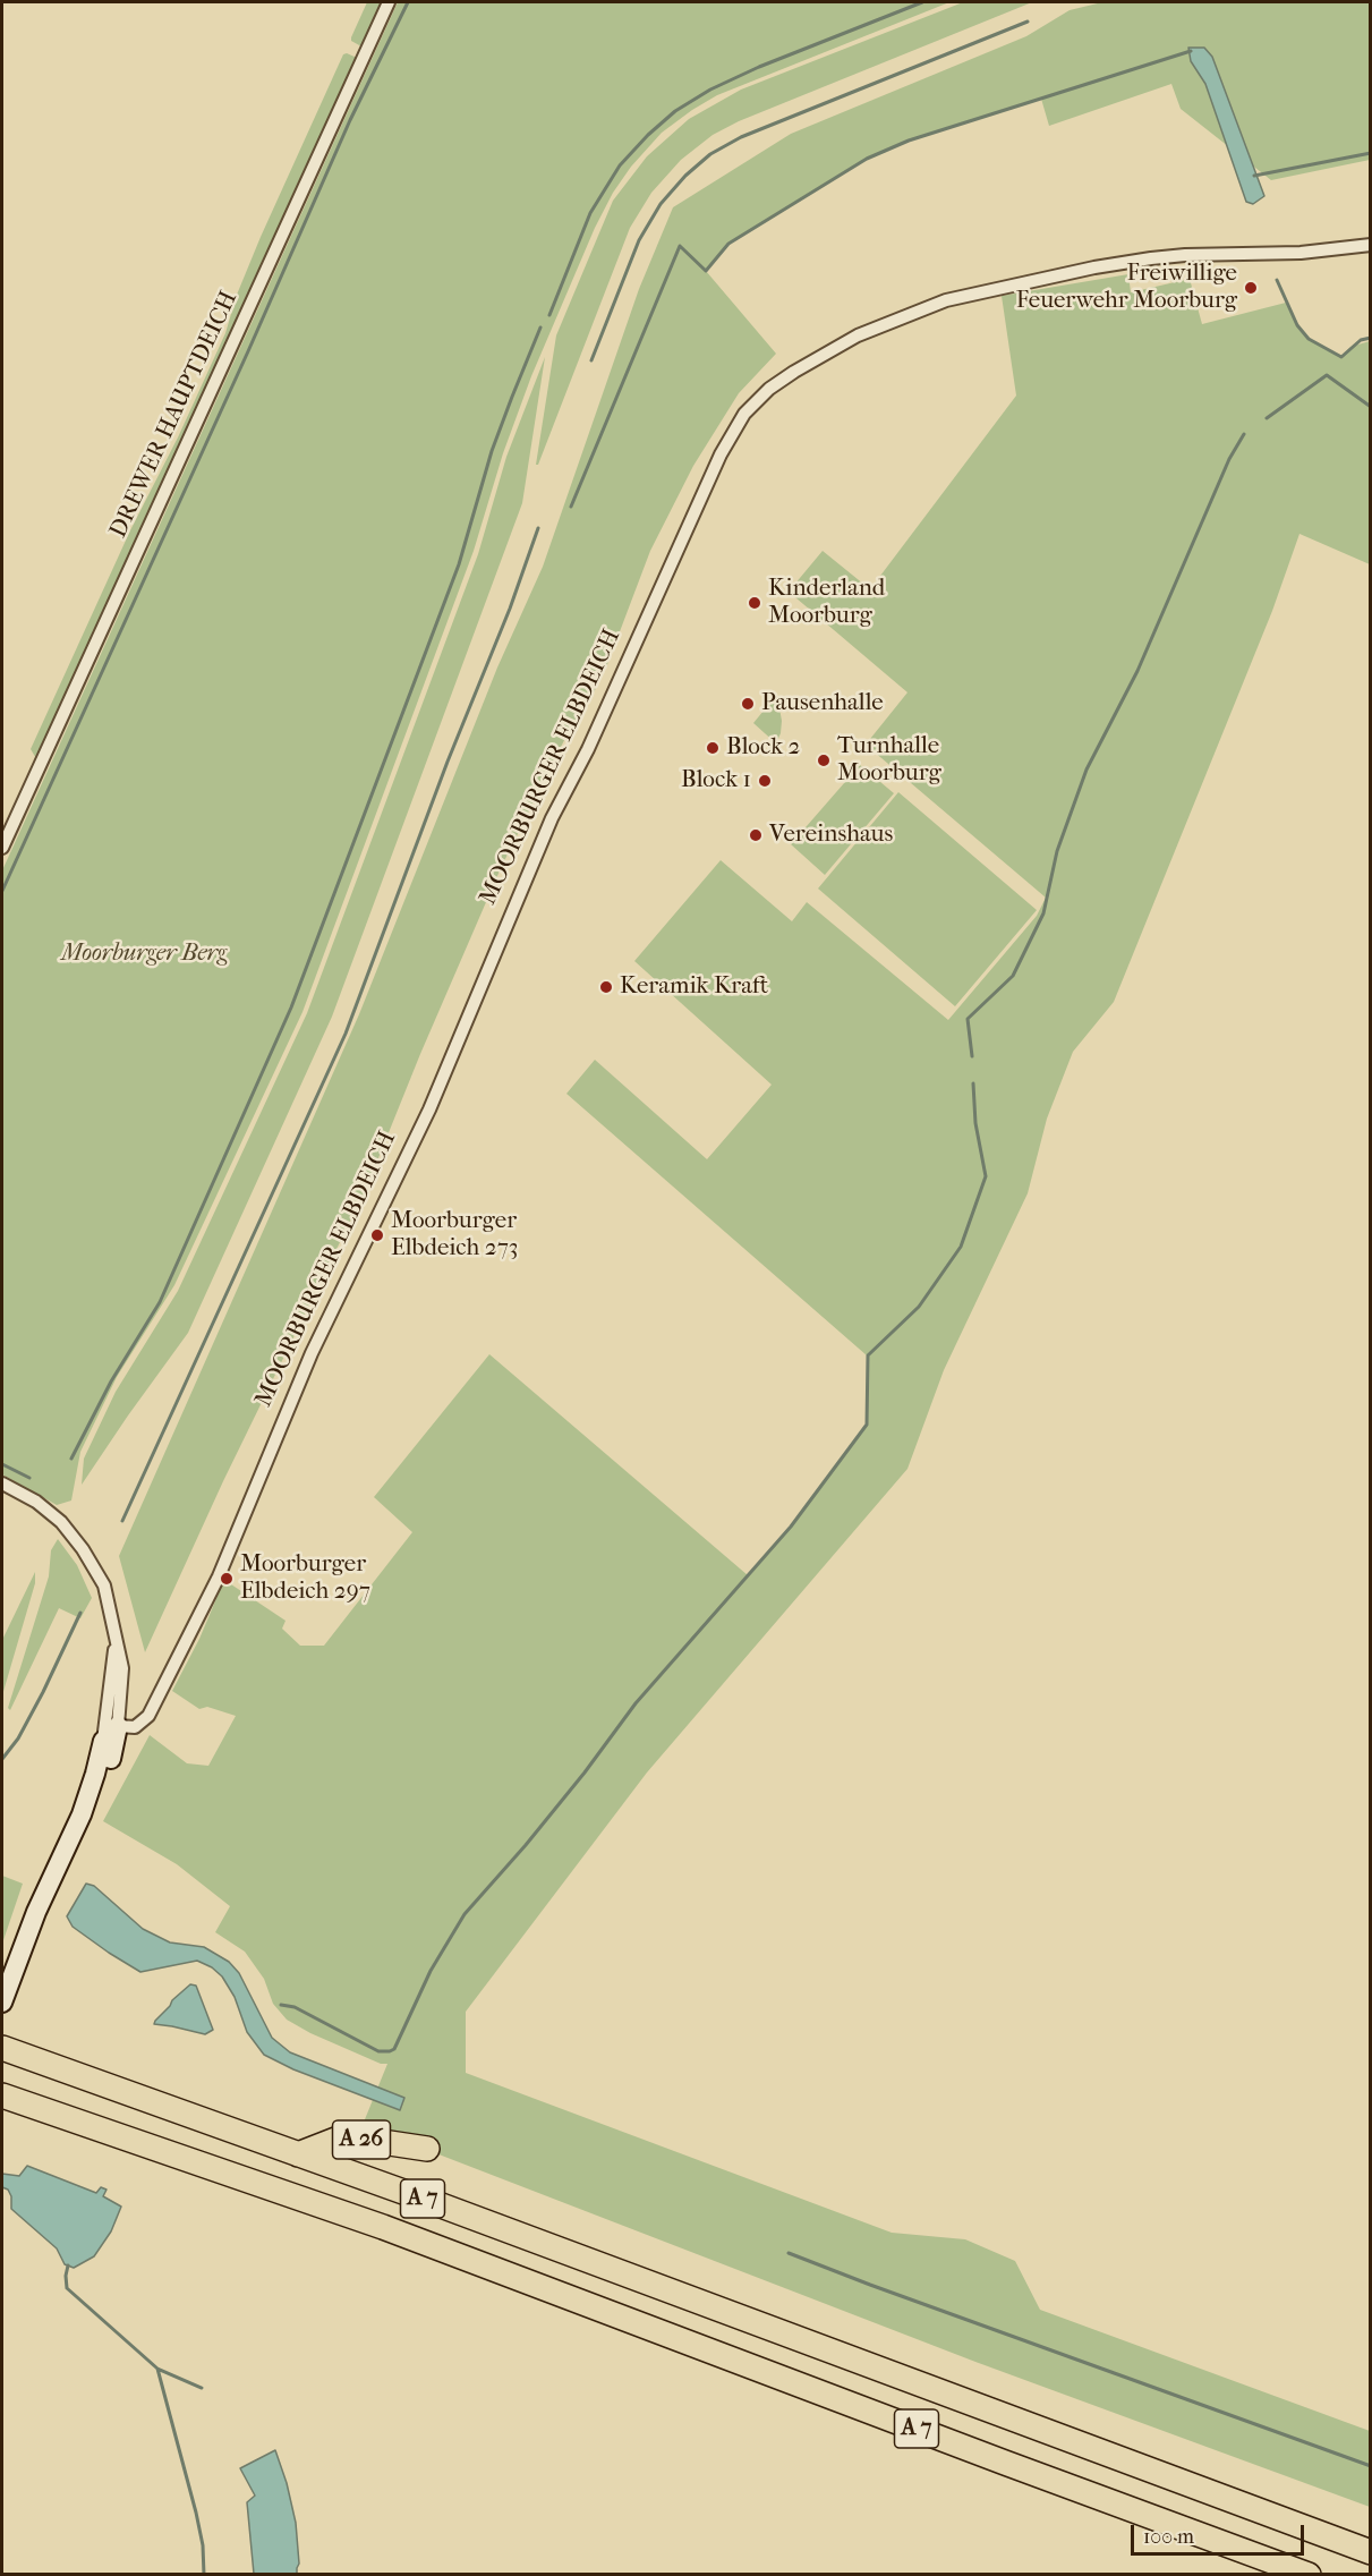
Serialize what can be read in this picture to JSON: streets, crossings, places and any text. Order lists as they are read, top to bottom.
{
  "streets": {
    "highway": ["A 26", "A 7"],
    "street": ["DREWER HAUPTDEICH", "MOORBURGER ELBDEICH"]
  },
  "crossings": [
    ["A 26", "A 7"]
  ],
  "parks": ["Moorburger Berg"],
  "places": [
    "Freiwillige Feuerwehr Moorburg",
    "Kinderland Moorburg",
    "Pausenhalle",
    "Block 2",
    "Turnhalle Moorburg",
    "Block 1",
    "Vereinshaus",
    "Keramik Kraft",
    "Moorburger Elbdeich 273",
    "Moorburger Elbdeich 297"
  ],
  "scale_bar": "100 m"
}
